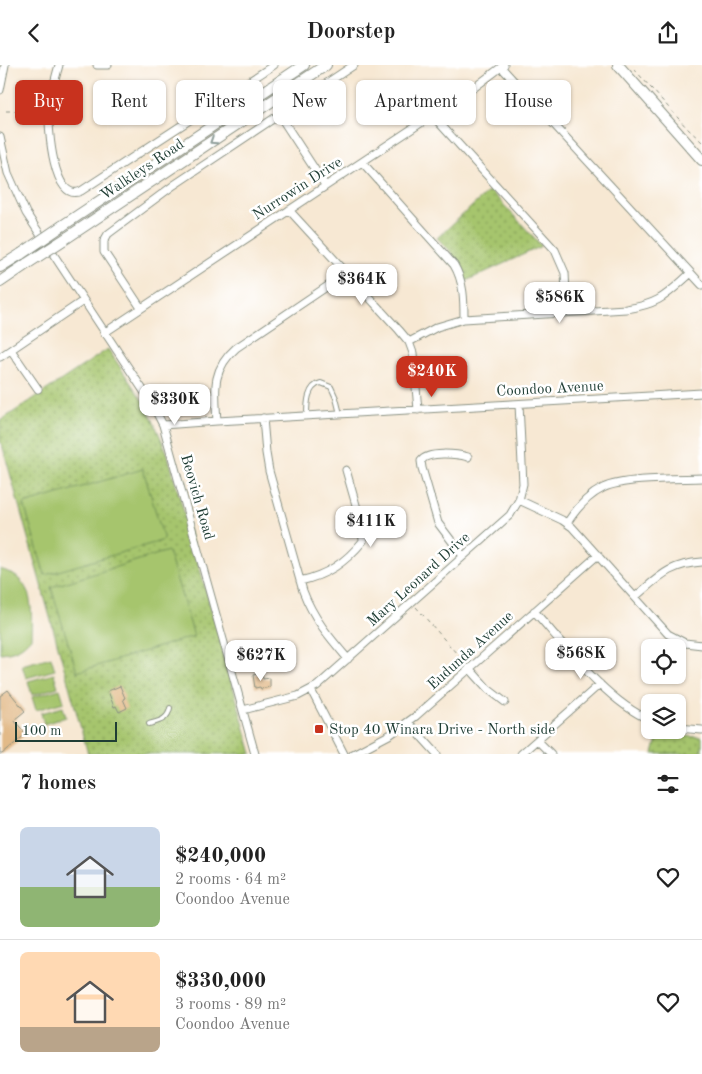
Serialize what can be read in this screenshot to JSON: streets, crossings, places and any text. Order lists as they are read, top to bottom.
{
  "streets": {
    "main road": ["Walkleys Road"],
    "street": [
      "Nurrowin Drive",
      "Coondoo Avenue",
      "Beovich Road",
      "Mary Leonard Drive",
      "Eudunda Avenue"
    ]
  },
  "crossings": [
    ["Nurrowin Drive", "Beovich Road"],
    ["Coondoo Avenue", "Beovich Road"],
    ["Coondoo Avenue", "Mary Leonard Drive"],
    ["Beovich Road", "Mary Leonard Drive"]
  ],
  "places": {
    "transit": ["Stop 40 Winara Drive - North side"]
  },
  "scale_bar": "100 m",
  "page": {
    "header": "Doorstep",
    "chip": [
      "Buy",
      "Rent",
      "Filters",
      "New",
      "Apartment",
      "House"
    ],
    "price": [
      "$364K",
      "$586K",
      "$240K",
      "$330K",
      "$411K",
      "$568K",
      "$627K"
    ],
    "scale": "100 m",
    "heading": "7 homes",
    "list": [
      {
        "name": "$240,000",
        "note": "2 rooms · 64 m² · Coondoo Avenue"
      },
      {
        "name": "$330,000",
        "note": "3 rooms · 89 m² · Coondoo Avenue"
      }
    ]
  }
}
